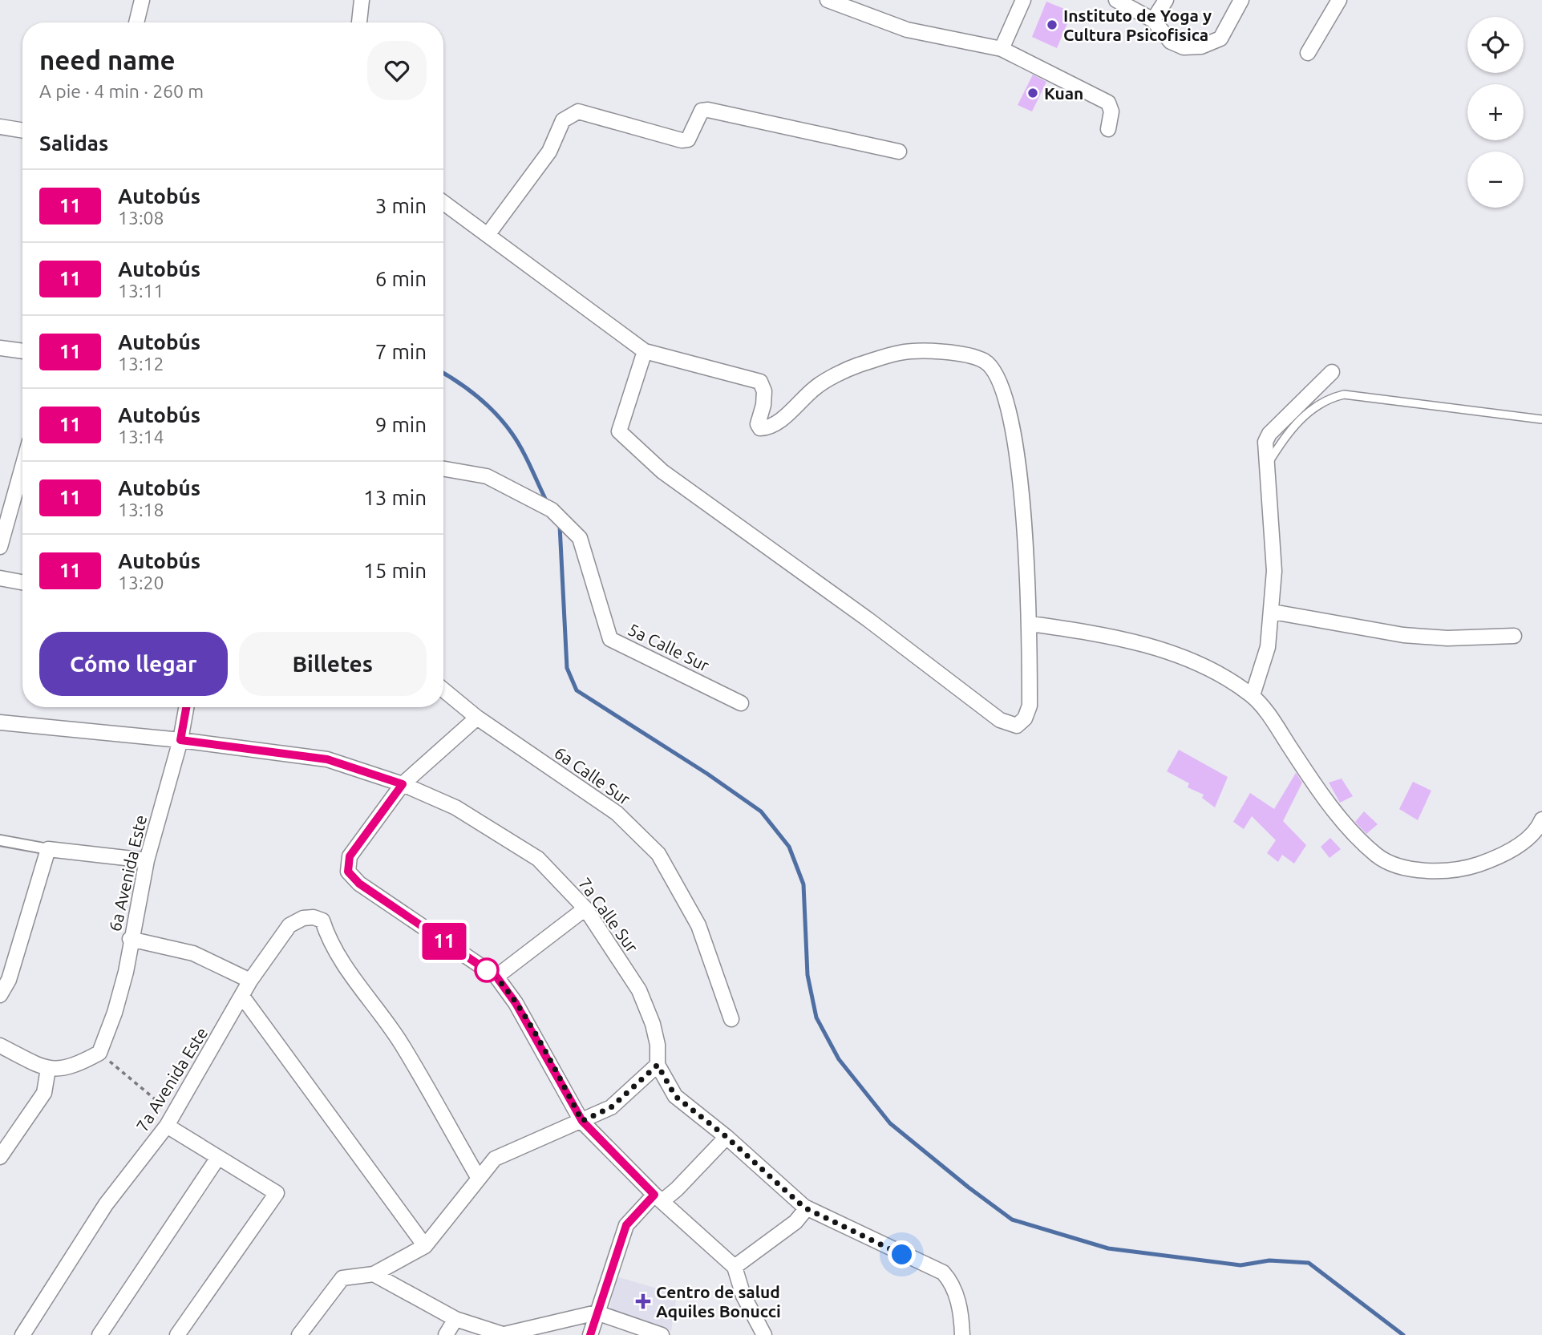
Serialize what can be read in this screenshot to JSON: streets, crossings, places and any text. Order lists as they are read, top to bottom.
{
  "streets": {
    "street": [
      "5a Calle Sur",
      "6a Calle Sur",
      "6a Avenida Este",
      "7a Calle Sur",
      "7a Avenida Este"
    ]
  },
  "crossings": [
    ["6a Avenida Este", "7a Calle Sur"]
  ],
  "places": {
    "other": ["Instituto de Yoga y Cultura Psicofisica", "Kuan"],
    "health": ["Centro de salud Aquiles Bonucci"]
  },
  "lines": ["bus line 11"],
  "page": {
    "on_map": "11",
    "map_buttons": ["+", "−"],
    "heading": [
      ["need name", "A pie · 4 min · 260 m"],
      "Salidas"
    ],
    "list": [
      {
        "mark": "11",
        "name": "Autobús",
        "note": "13:08",
        "value": "3 min"
      },
      {
        "mark": "11",
        "name": "Autobús",
        "note": "13:11",
        "value": "6 min"
      },
      {
        "mark": "11",
        "name": "Autobús",
        "note": "13:12",
        "value": "7 min"
      },
      {
        "mark": "11",
        "name": "Autobús",
        "note": "13:14",
        "value": "9 min"
      },
      {
        "mark": "11",
        "name": "Autobús",
        "note": "13:18",
        "value": "13 min"
      },
      {
        "mark": "11",
        "name": "Autobús",
        "note": "13:20",
        "value": "15 min"
      }
    ],
    "buttons": ["Cómo llegar", "Billetes"]
  }
}
